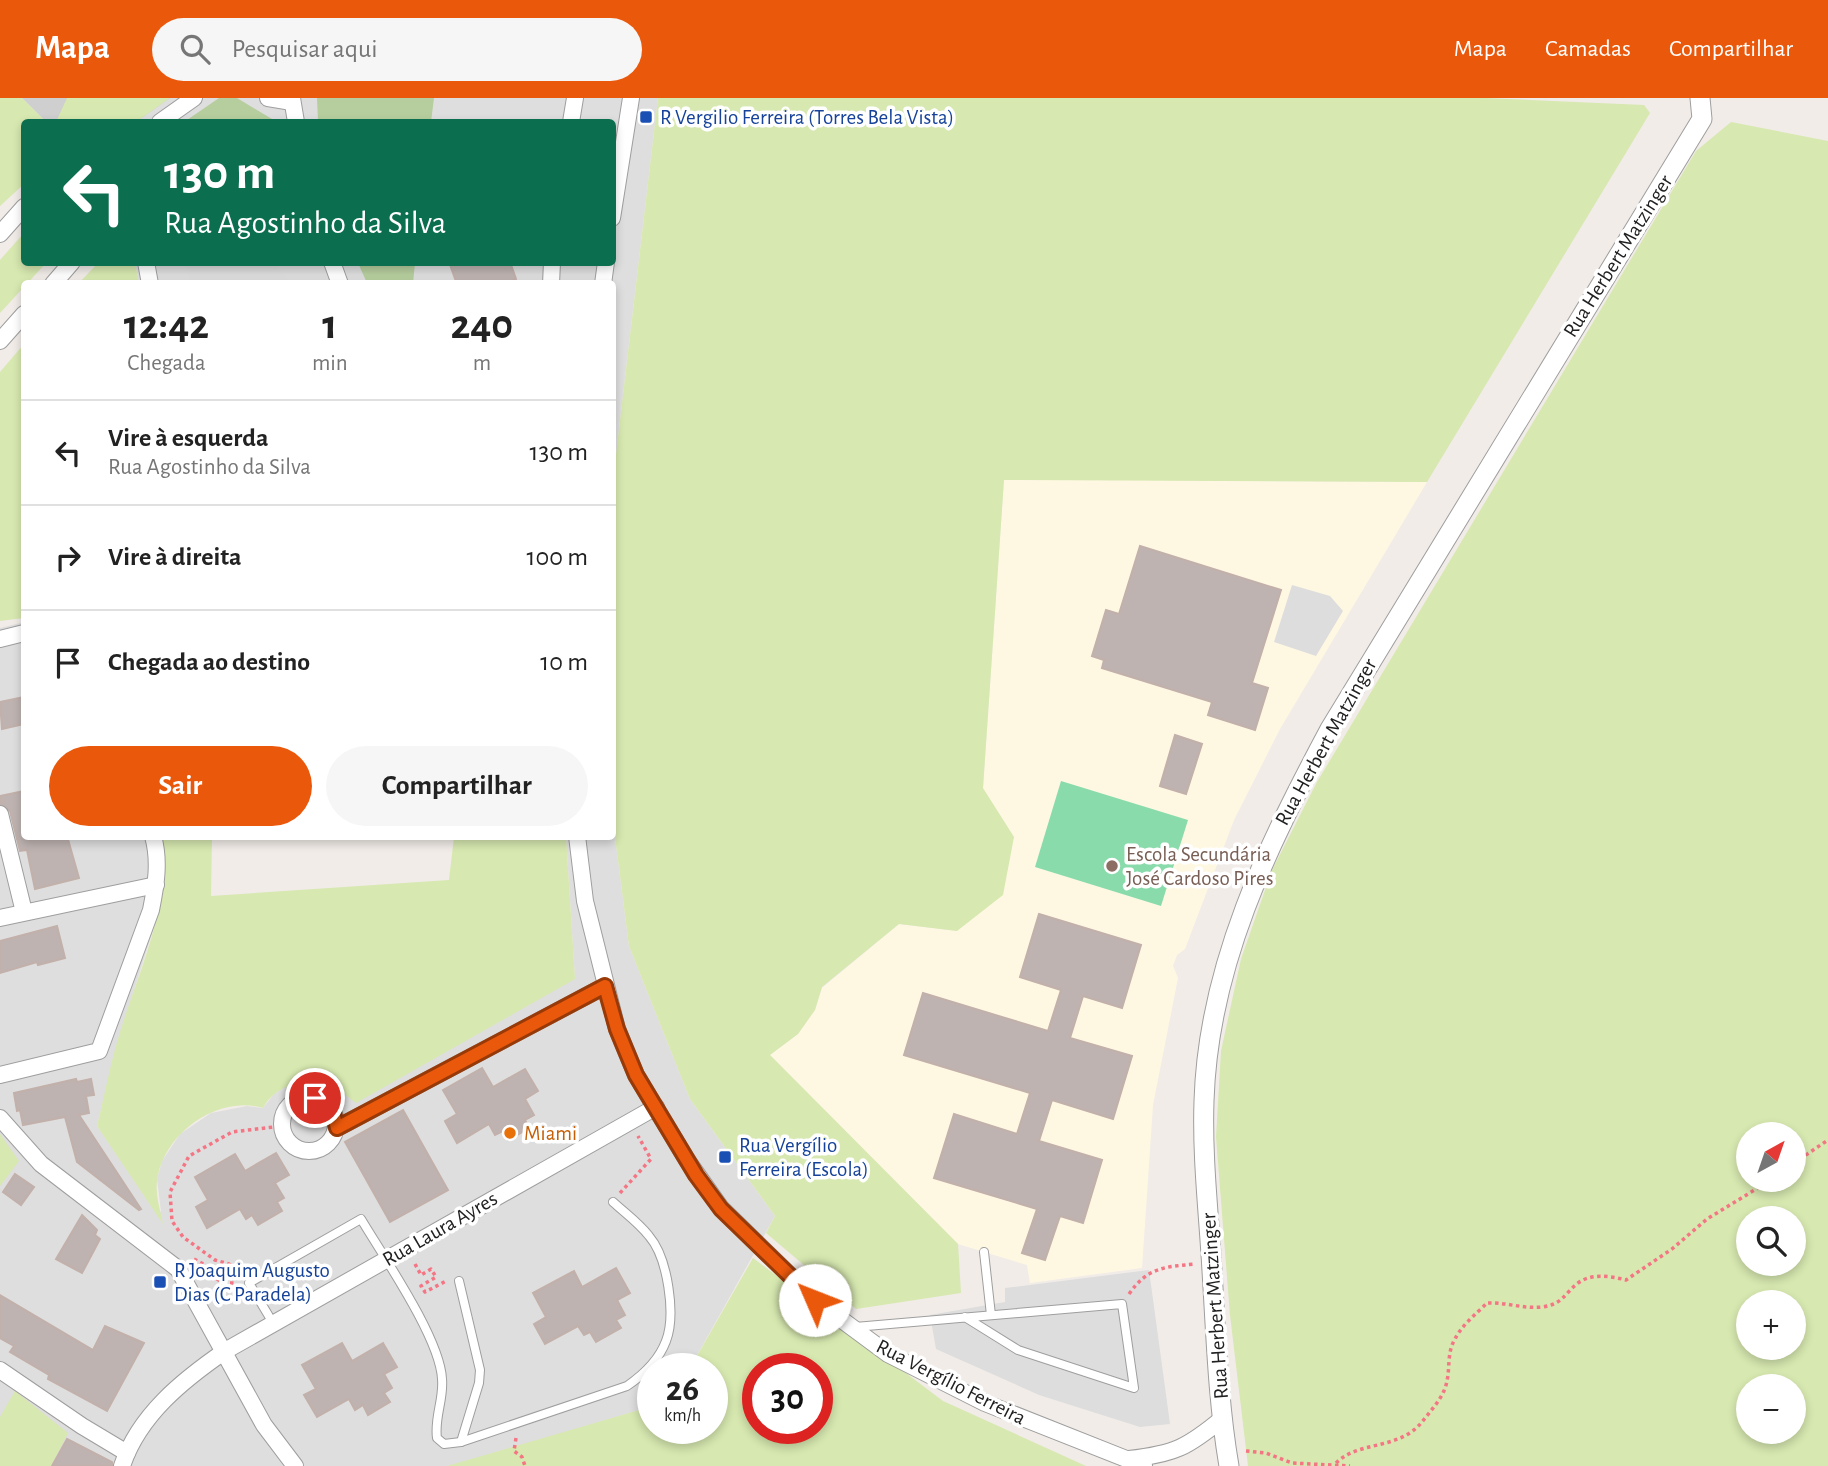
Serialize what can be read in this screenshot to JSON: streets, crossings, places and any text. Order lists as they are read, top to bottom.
{
  "streets": {
    "street": ["Rua Herbert Matzinger", "Rua Laura Ayres", "Rua Vergílio Ferreira"]
  },
  "crossings": [
    ["Rua Herbert Matzinger", "Rua Vergílio Ferreira"],
    ["Rua Laura Ayres", "Rua Vergílio Ferreira"]
  ],
  "places": {
    "transit": ["R Vergilio Ferreira (Torres Bela Vista)", "Rua Vergílio Ferreira (Escola)", "R Joaquim Augusto Dias (C Paradela)"],
    "other": ["Escola Secundária José Cardoso Pires", "Miami"]
  },
  "north": "top right",
  "page": {
    "header": "Mapa",
    "search": "Pesquisar aqui",
    "nav": ["Mapa", "Camadas", "Compartilhar"],
    "turn": ["130 m", "Rua Agostinho da Silva"],
    "eta": [
      "12:42",
      "Chegada",
      "1",
      "min",
      "240",
      "m"
    ],
    "list": [
      {
        "name": "Vire à esquerda",
        "note": "Rua Agostinho da Silva",
        "value": "130 m"
      },
      {
        "name": "Vire à direita",
        "value": "100 m"
      },
      {
        "name": "Chegada ao destino",
        "value": "10 m"
      }
    ],
    "buttons": ["Sair", "Compartilhar"],
    "map_buttons": ["+", "−"],
    "speed": "26 km/h",
    "limit": "30"
  }
}
